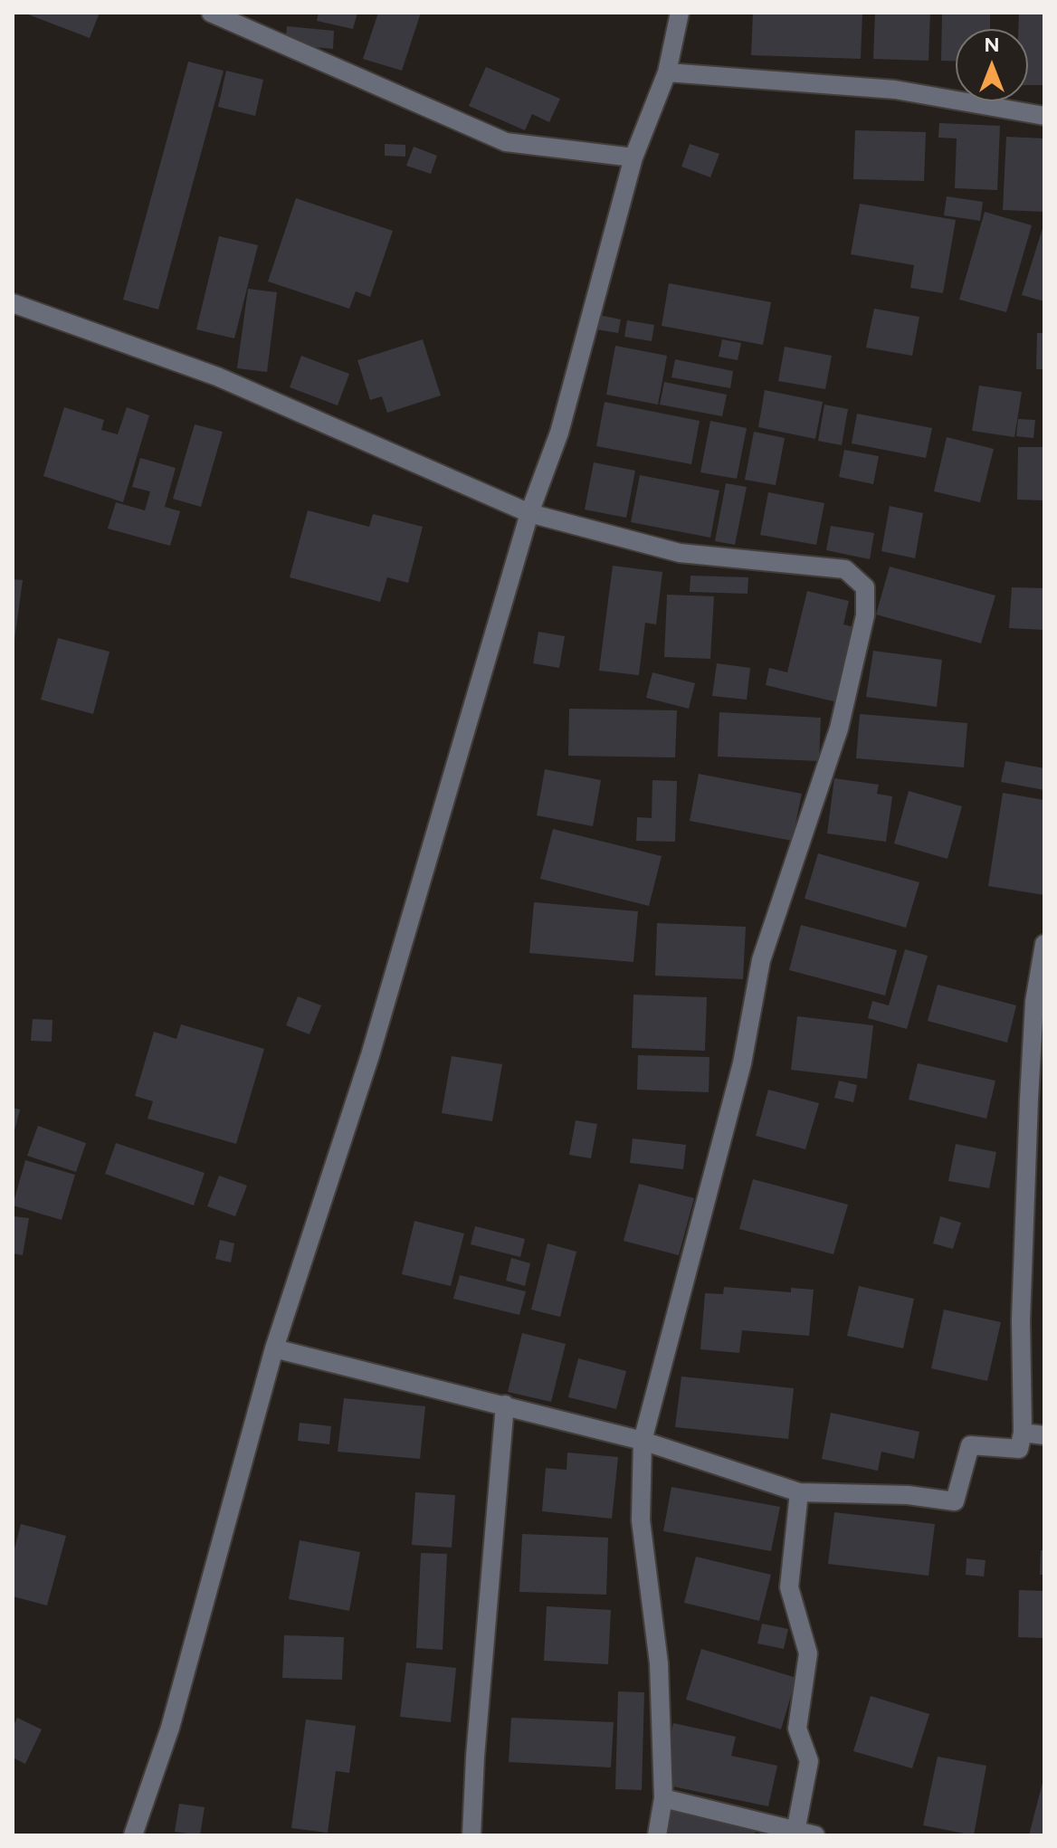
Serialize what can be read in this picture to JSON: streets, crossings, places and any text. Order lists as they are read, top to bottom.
{
  "north": "top"
}
